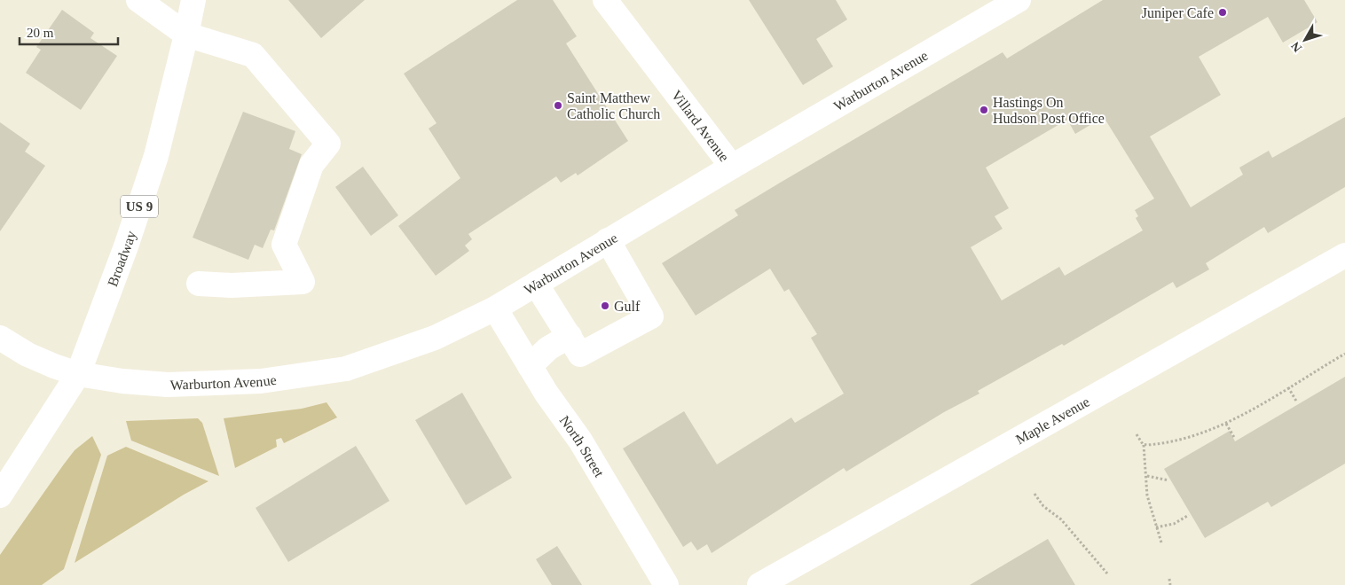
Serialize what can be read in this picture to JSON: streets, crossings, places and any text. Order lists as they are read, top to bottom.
{
  "streets": {
    "street": [
      "Warburton Avenue",
      "Villard Avenue",
      "US 9",
      "Broadway",
      "Maple Avenue",
      "North Street"
    ]
  },
  "crossings": [
    ["Warburton Avenue", "Villard Avenue"],
    ["Warburton Avenue", "Broadway"],
    ["Warburton Avenue", "North Street"]
  ],
  "places": [
    "Juniper Cafe",
    "Saint Matthew Catholic Church",
    "Hastings On Hudson Post Office",
    "Gulf"
  ],
  "scale_bar": "20 m",
  "north": "bottom left"
}
